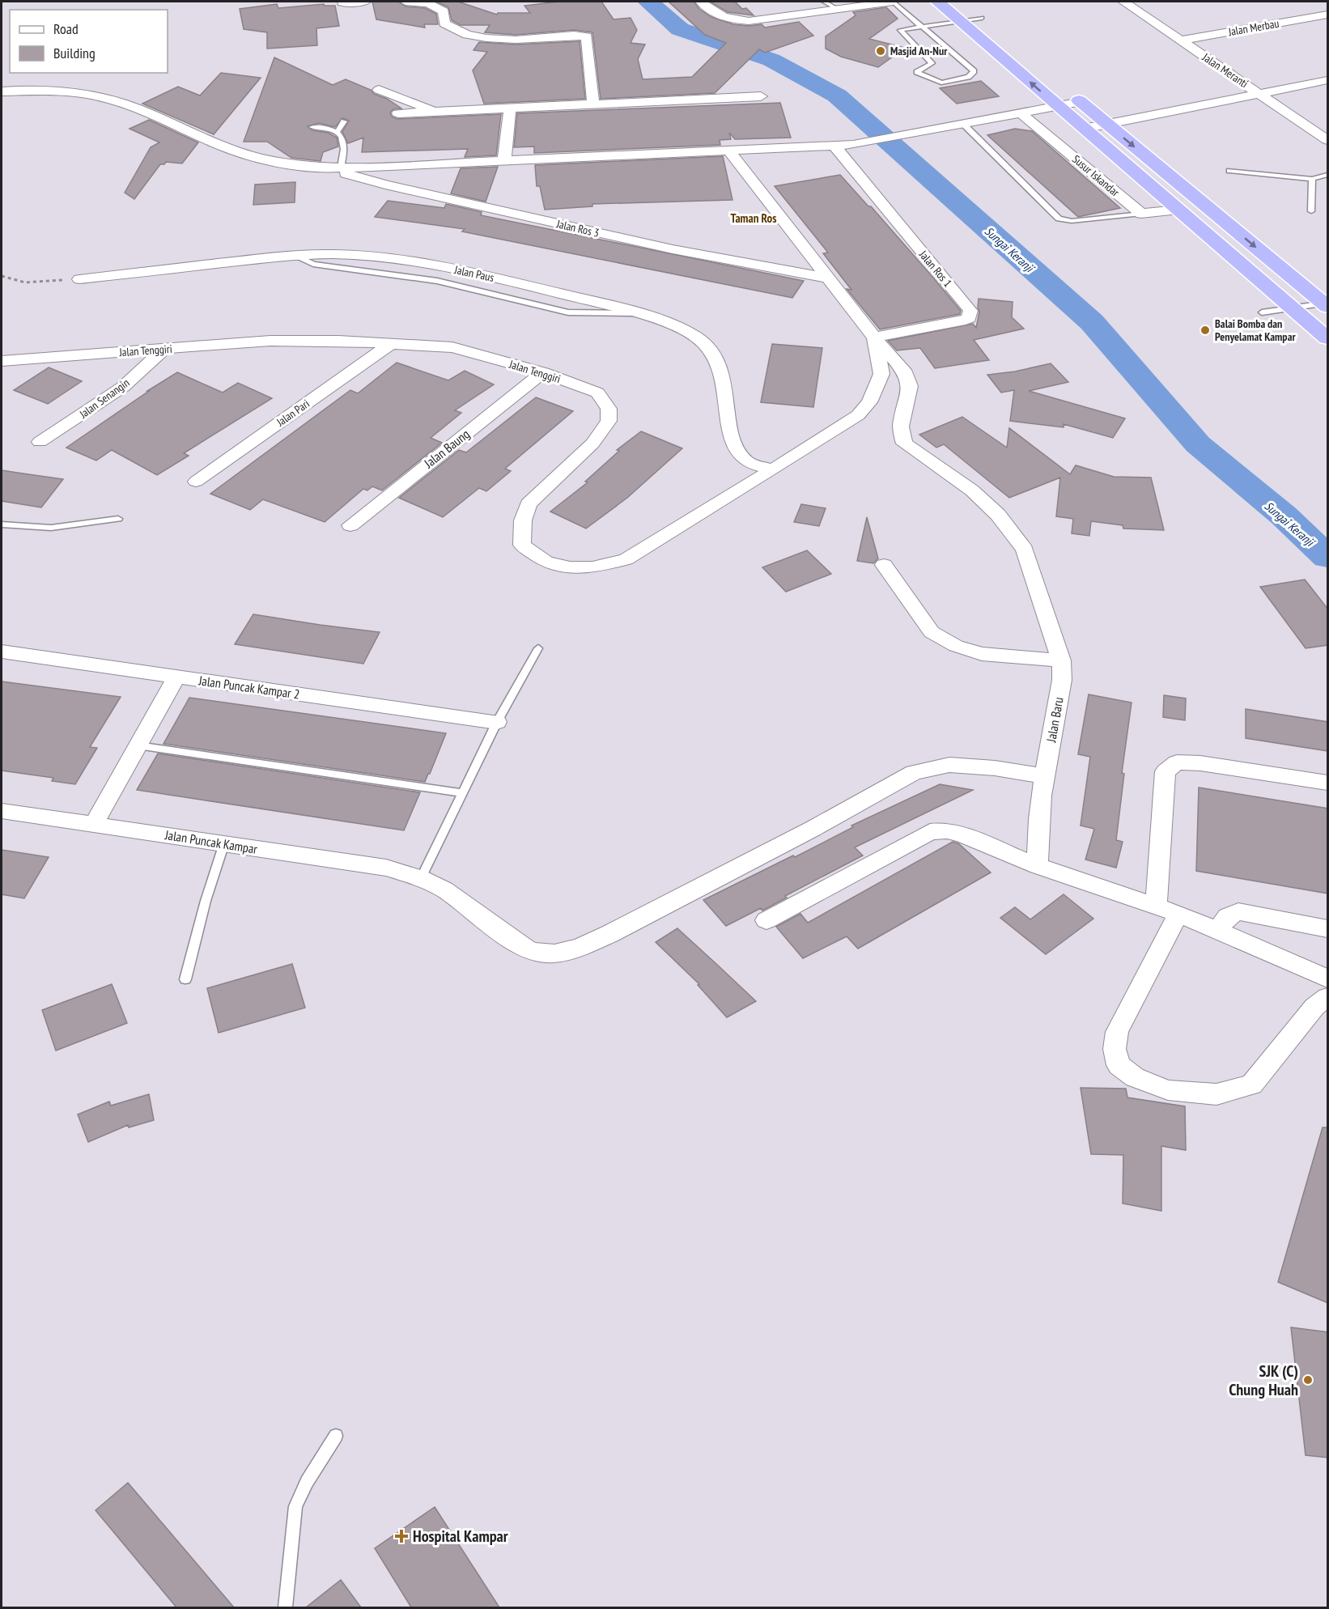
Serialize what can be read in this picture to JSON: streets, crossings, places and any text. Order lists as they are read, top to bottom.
{
  "streets": {
    "street": [
      "Jalan Merbau",
      "Jalan Meranti",
      "Susur Iskandar",
      "Jalan Ros 3",
      "Jalan Ros 1",
      "Jalan Paus",
      "Jalan Tenggiri",
      "Jalan Senangin",
      "Jalan Pari",
      "Jalan Baung",
      "Jalan Puncak Kampar 2",
      "Jalan Baru",
      "Jalan Puncak Kampar"
    ]
  },
  "crossings": [
    ["Jalan Merbau", "Jalan Meranti"],
    ["Jalan Ros 3", "Jalan Baru"],
    ["Jalan Ros 1", "Jalan Baru"],
    ["Jalan Paus", "Jalan Tenggiri"],
    ["Jalan Tenggiri", "Jalan Senangin"],
    ["Jalan Tenggiri", "Jalan Pari"],
    ["Jalan Tenggiri", "Jalan Baung"],
    ["Jalan Baru", "Jalan Puncak Kampar"]
  ],
  "districts": ["Taman Ros"],
  "water": ["Sungai Keranji"],
  "places": {
    "other": ["Masjid An-Nur", "Balai Bomba dan Penyelamat Kampar", "SJK (C) Chung Huah"],
    "health": ["Hospital Kampar"]
  },
  "legend": ["Road", "Building"]
}
